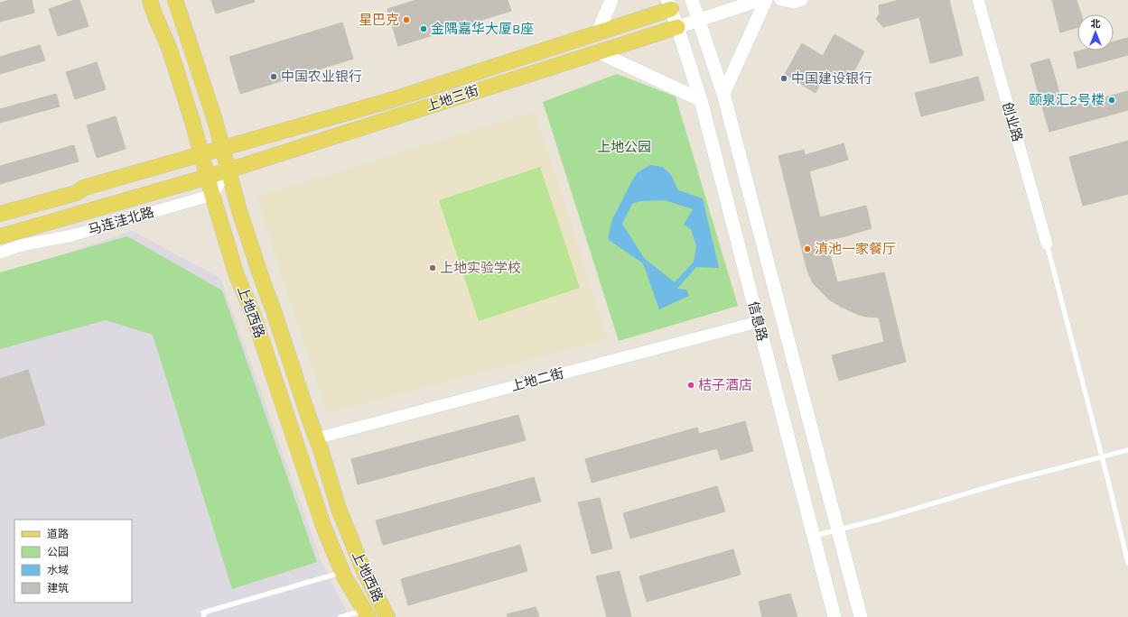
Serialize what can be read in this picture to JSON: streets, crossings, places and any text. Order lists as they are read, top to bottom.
{
  "streets": {
    "main road": [
      "上地三街",
      "马连洼北路",
      "上地西路",
      "信息路"
    ],
    "street": ["创业路", "上地二街"]
  },
  "crossings": [
    ["上地三街", "马连洼北路"],
    ["上地三街", "上地西路"],
    ["上地三街", "信息路"],
    ["马连洼北路", "上地西路"],
    ["上地西路", "上地二街"],
    ["信息路", "上地二街"]
  ],
  "parks": ["上地公园"],
  "places": [
    "星巴克",
    "金隅嘉华大厦B座",
    "中国农业银行",
    "中国建设银行",
    "颐泉汇2号楼",
    "滇池一家餐厅",
    "上地实验学校",
    "桔子酒店"
  ],
  "legend": [
    "道路",
    "公园",
    "水域",
    "建筑"
  ],
  "north": "top"
}
